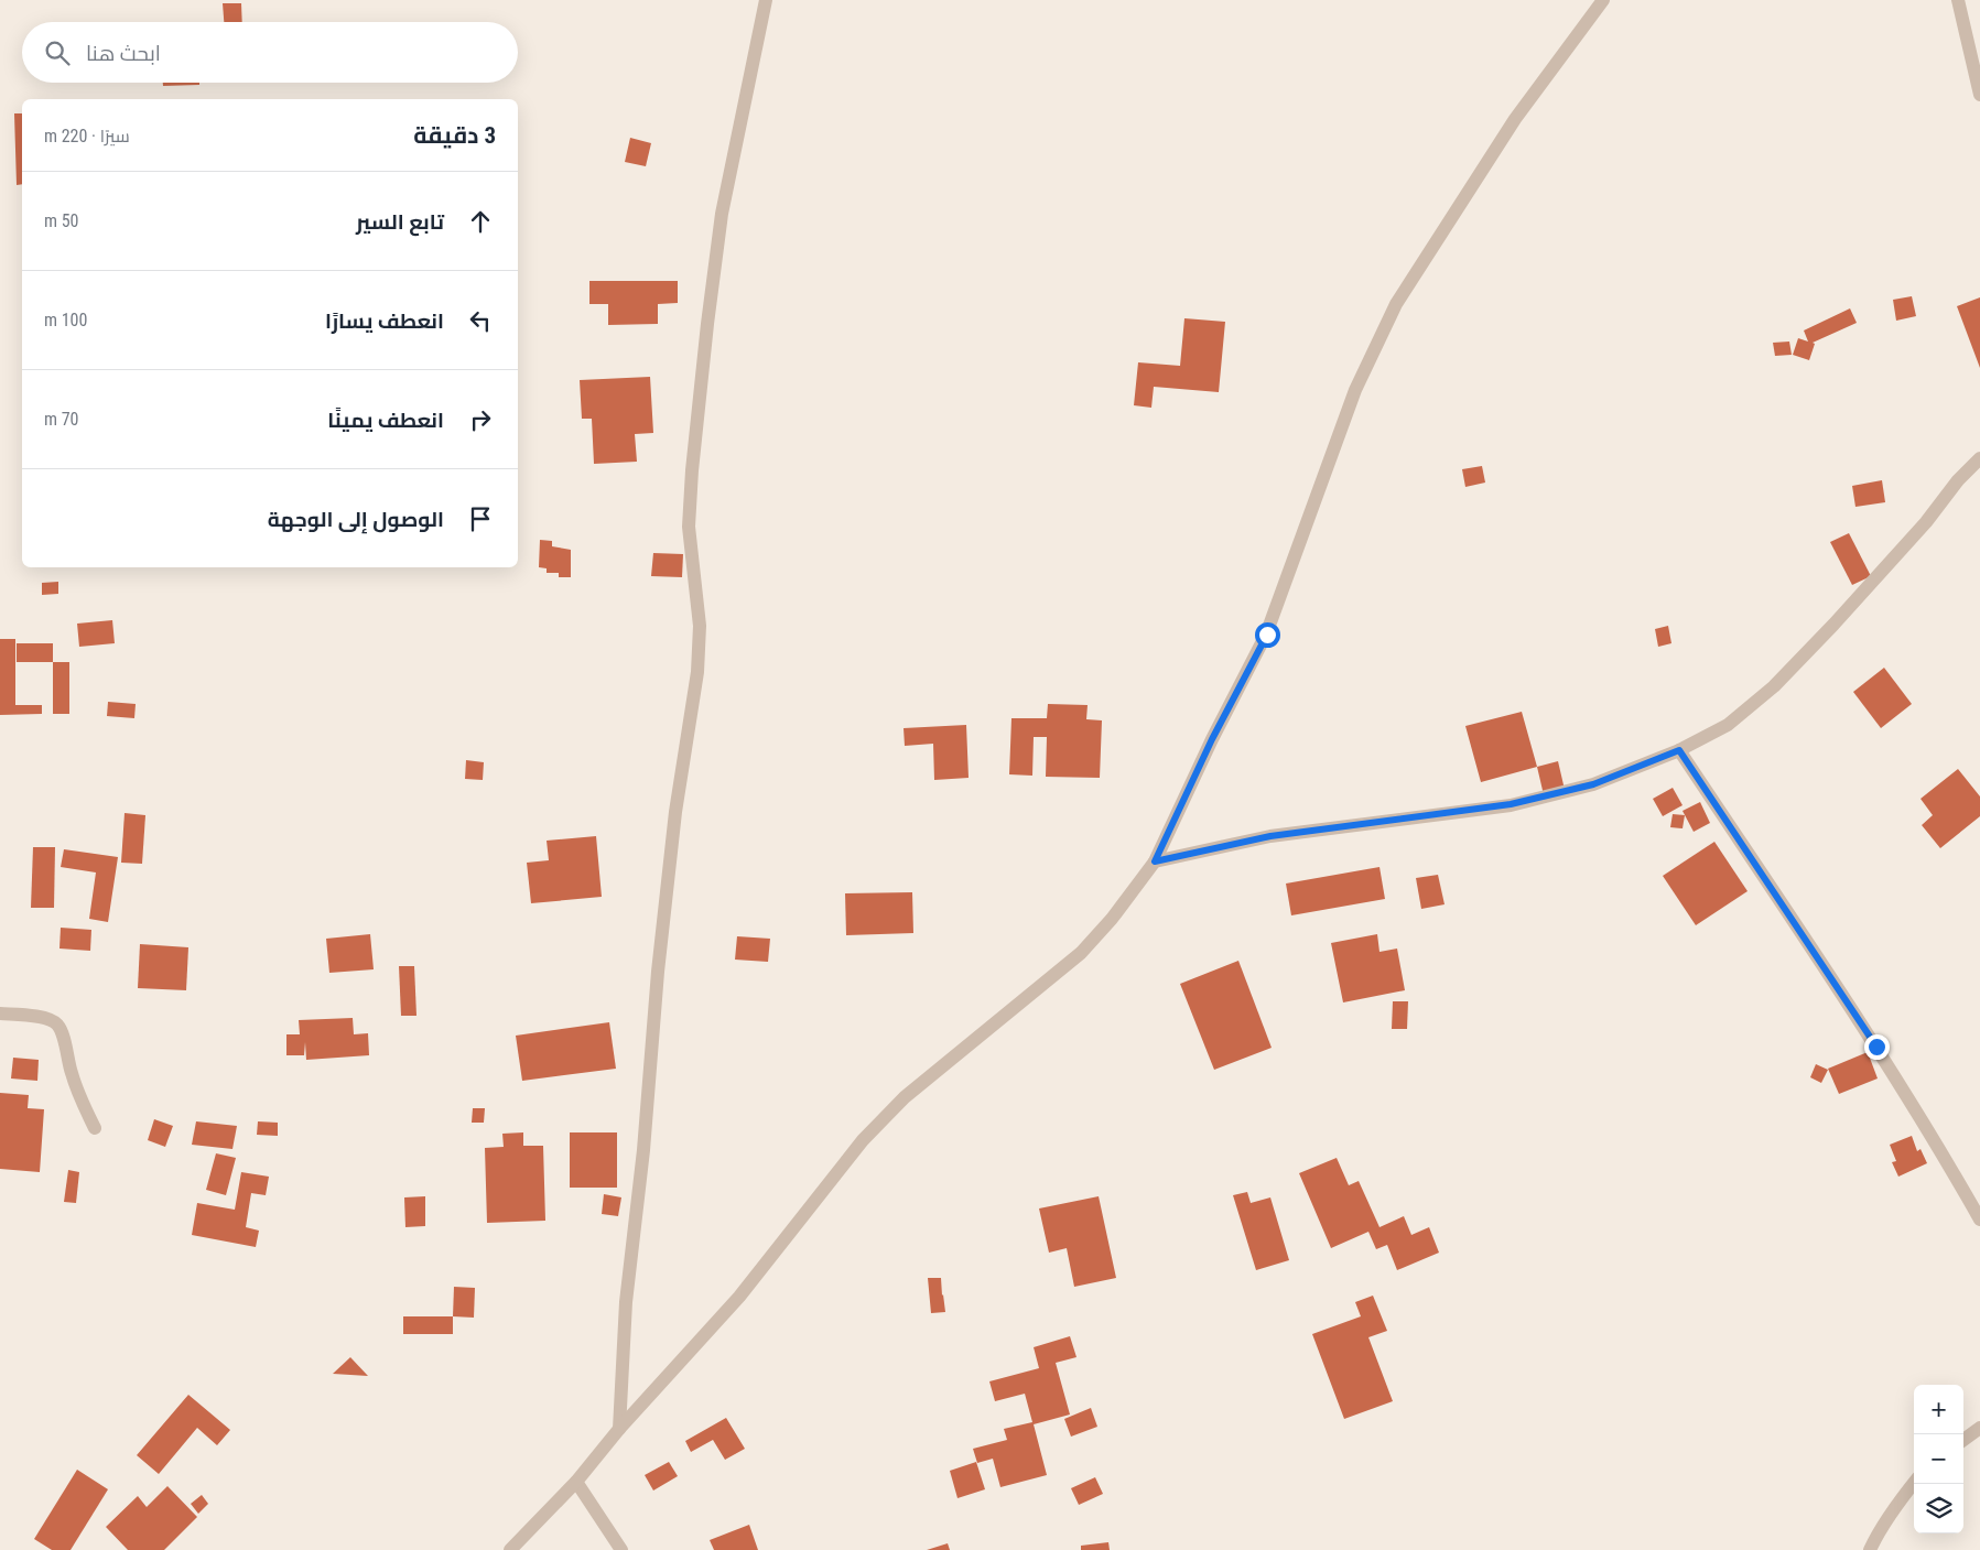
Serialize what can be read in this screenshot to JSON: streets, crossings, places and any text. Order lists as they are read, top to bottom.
{
  "page": {
    "search": "ابحث هنا",
    "heading": ["3 دقيقة", "سيرًا · 220 m"],
    "list": [
      ["تابع السير", "50 m"],
      ["انعطف يسارًا", "100 m"],
      ["انعطف يمينًا", "70 m"],
      "الوصول إلى الوجهة"
    ],
    "map_buttons": ["+", "−"]
  }
}
